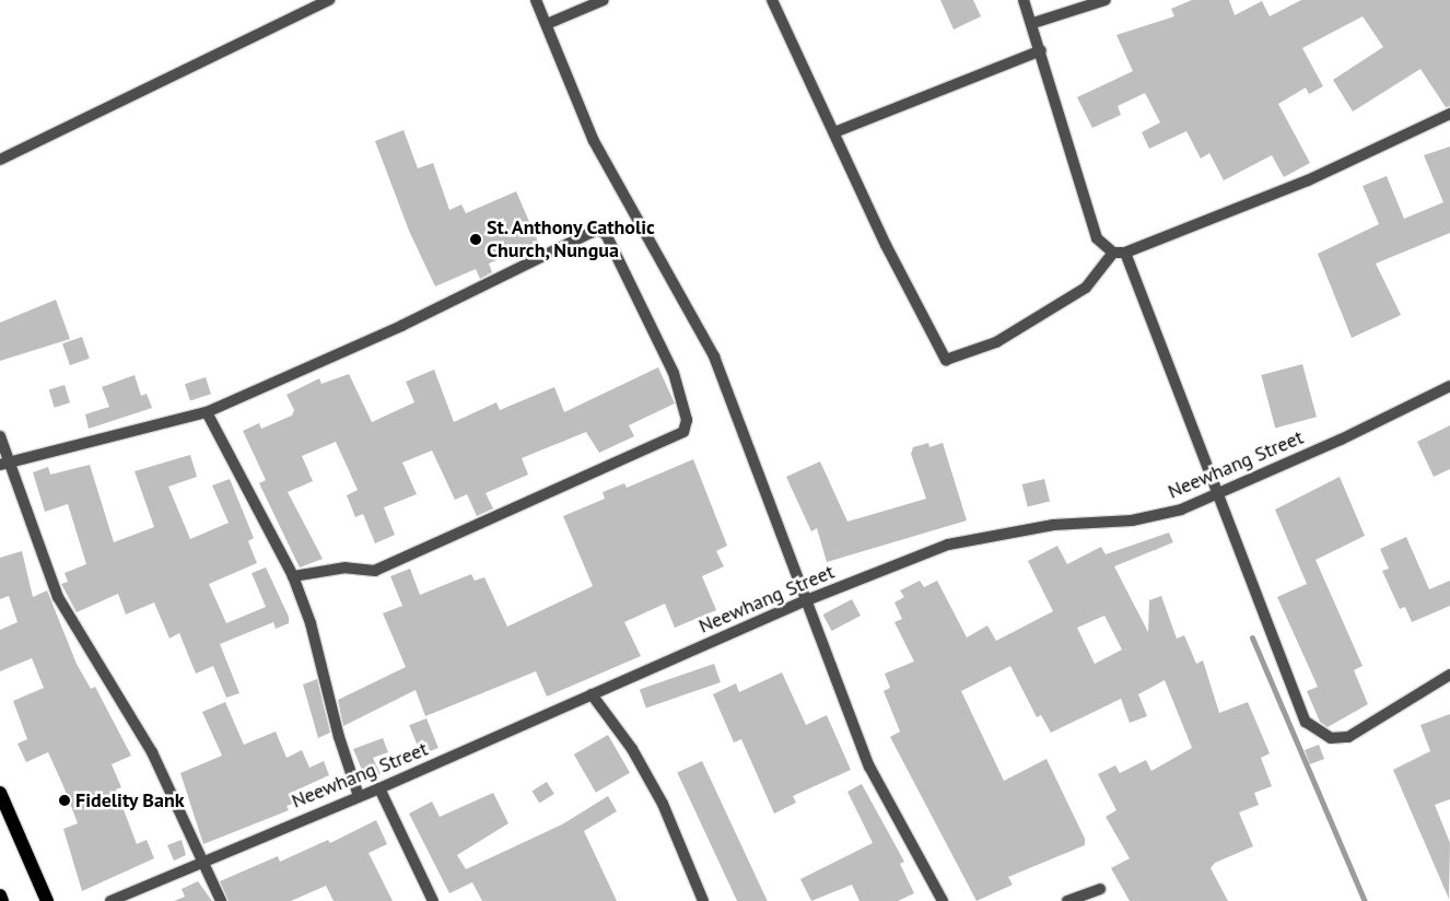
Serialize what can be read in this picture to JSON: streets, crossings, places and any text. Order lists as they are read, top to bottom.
{
  "streets": {
    "street": ["Neewhang Street"]
  },
  "places": ["St. Anthony Catholic Church, Nungua", "Fidelity Bank"]
}
